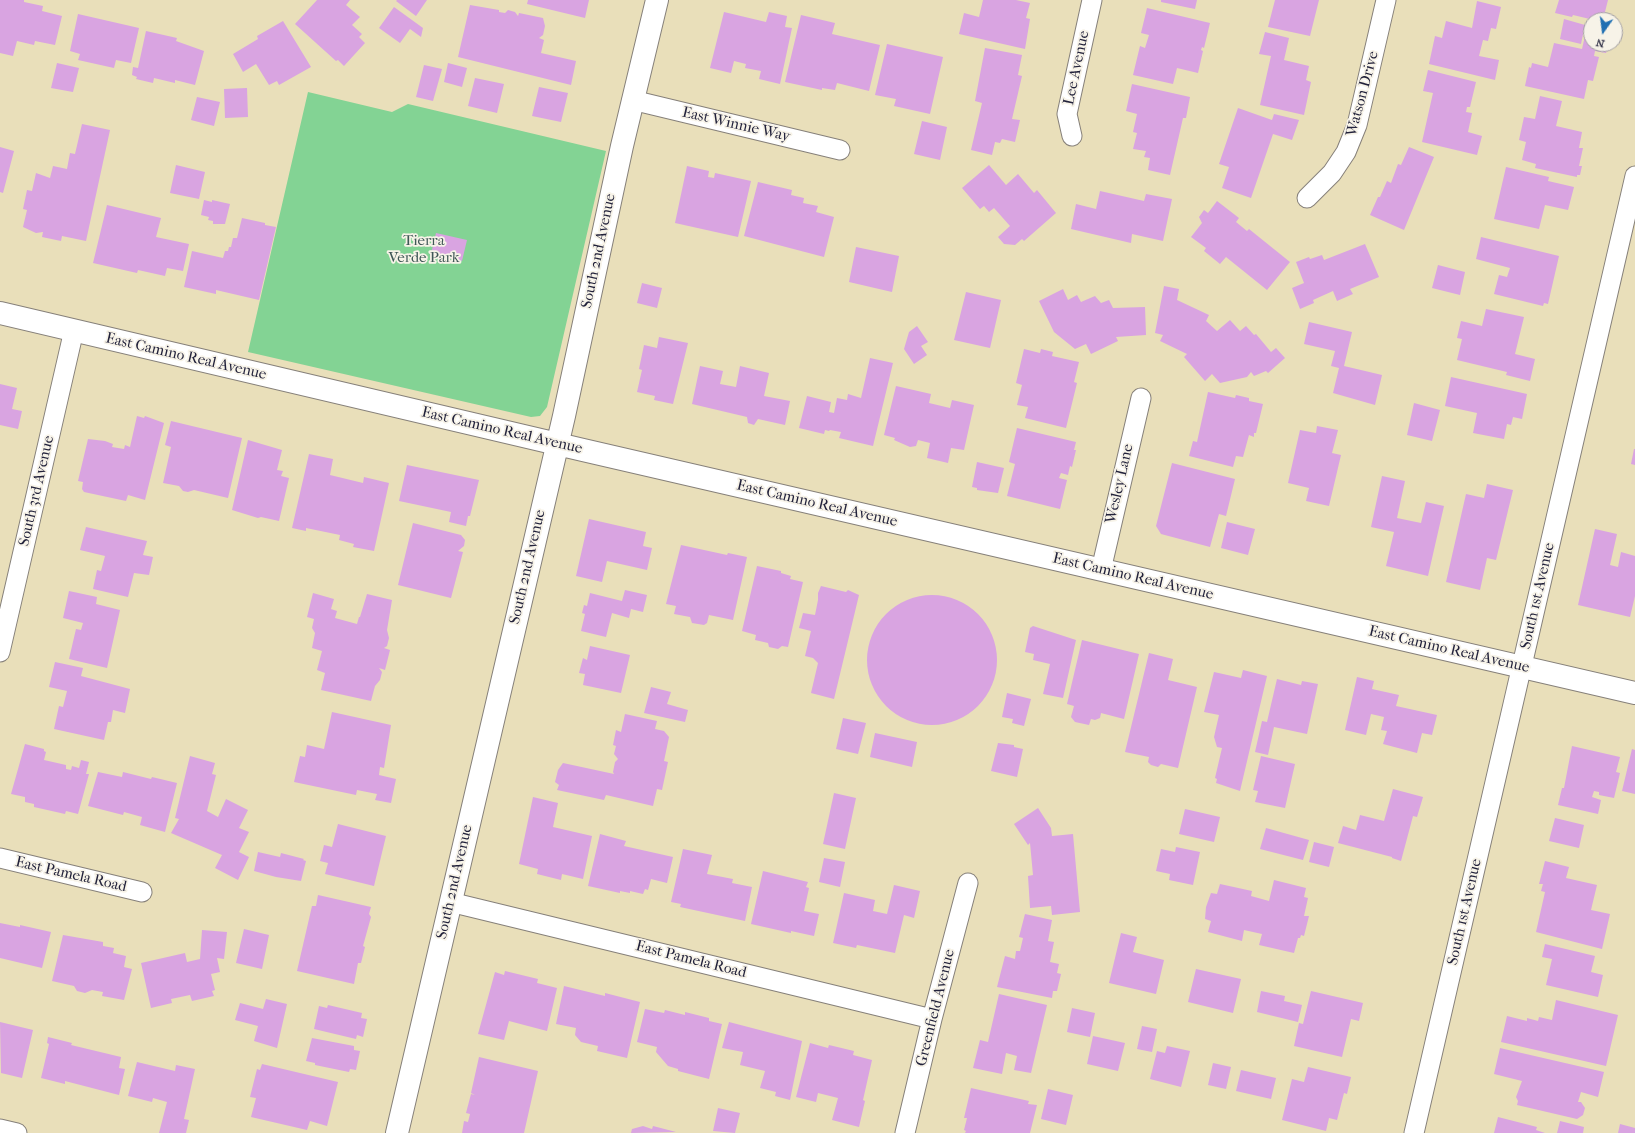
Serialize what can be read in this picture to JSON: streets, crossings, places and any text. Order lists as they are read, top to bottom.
{
  "streets": {
    "street": [
      "Lee Avenue",
      "Watson Drive",
      "East Winnie Way",
      "South 2nd Avenue",
      "East Camino Real Avenue",
      "Wesley Lane",
      "South 3rd Avenue",
      "South 1st Avenue",
      "East Pamela Road",
      "Greenfield Avenue"
    ]
  },
  "crossings": [
    ["East Winnie Way", "South 2nd Avenue"],
    ["South 2nd Avenue", "East Camino Real Avenue"],
    ["South 2nd Avenue", "East Pamela Road"],
    ["East Camino Real Avenue", "Wesley Lane"],
    ["East Camino Real Avenue", "South 3rd Avenue"],
    ["East Camino Real Avenue", "South 1st Avenue"],
    ["East Pamela Road", "Greenfield Avenue"]
  ],
  "parks": ["Tierra Verde Park"],
  "north": "bottom"
}
